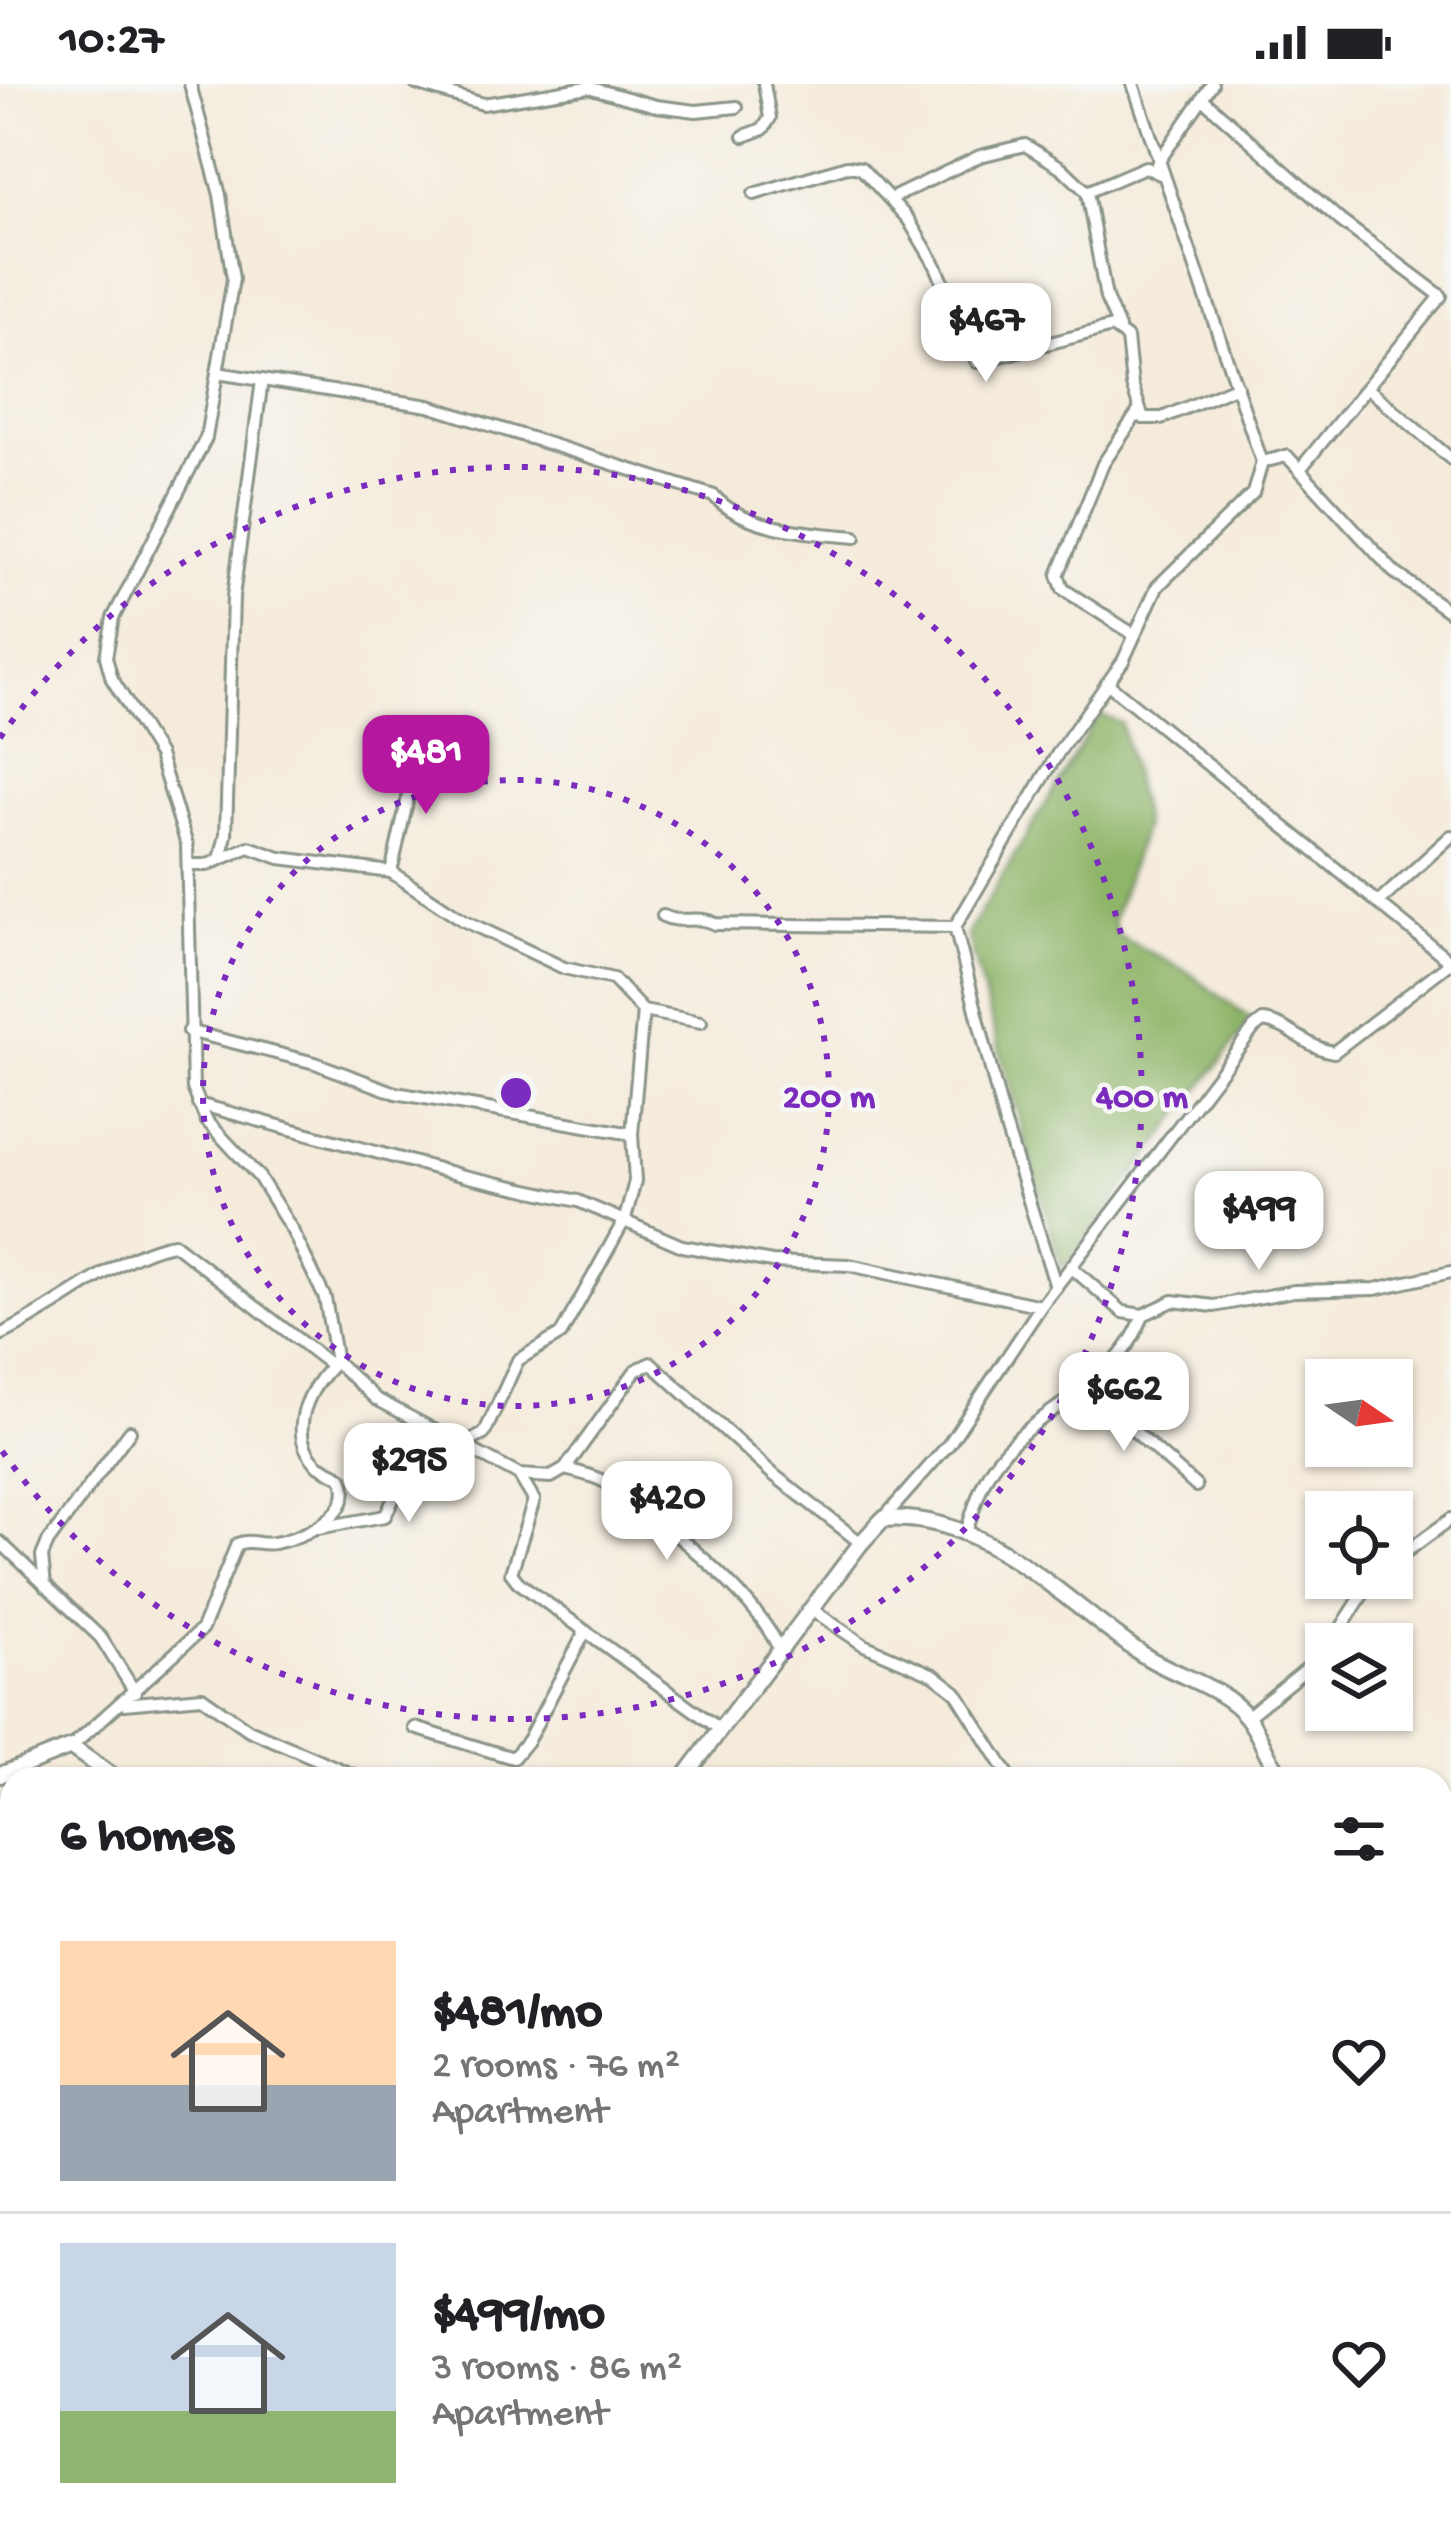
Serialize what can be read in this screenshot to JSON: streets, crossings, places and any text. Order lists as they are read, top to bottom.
{
  "north": "right",
  "page": {
    "status": "10:27",
    "price": [
      "$467",
      "$481",
      "$499",
      "$662",
      "$295",
      "$420"
    ],
    "heading": "6 homes",
    "list": [
      {
        "name": "$481/mo",
        "note": "2 rooms · 76 m² · Apartment"
      },
      {
        "name": "$499/mo",
        "note": "3 rooms · 86 m² · Apartment"
      }
    ]
  },
  "rings": ["200 m", "400 m"]
}
